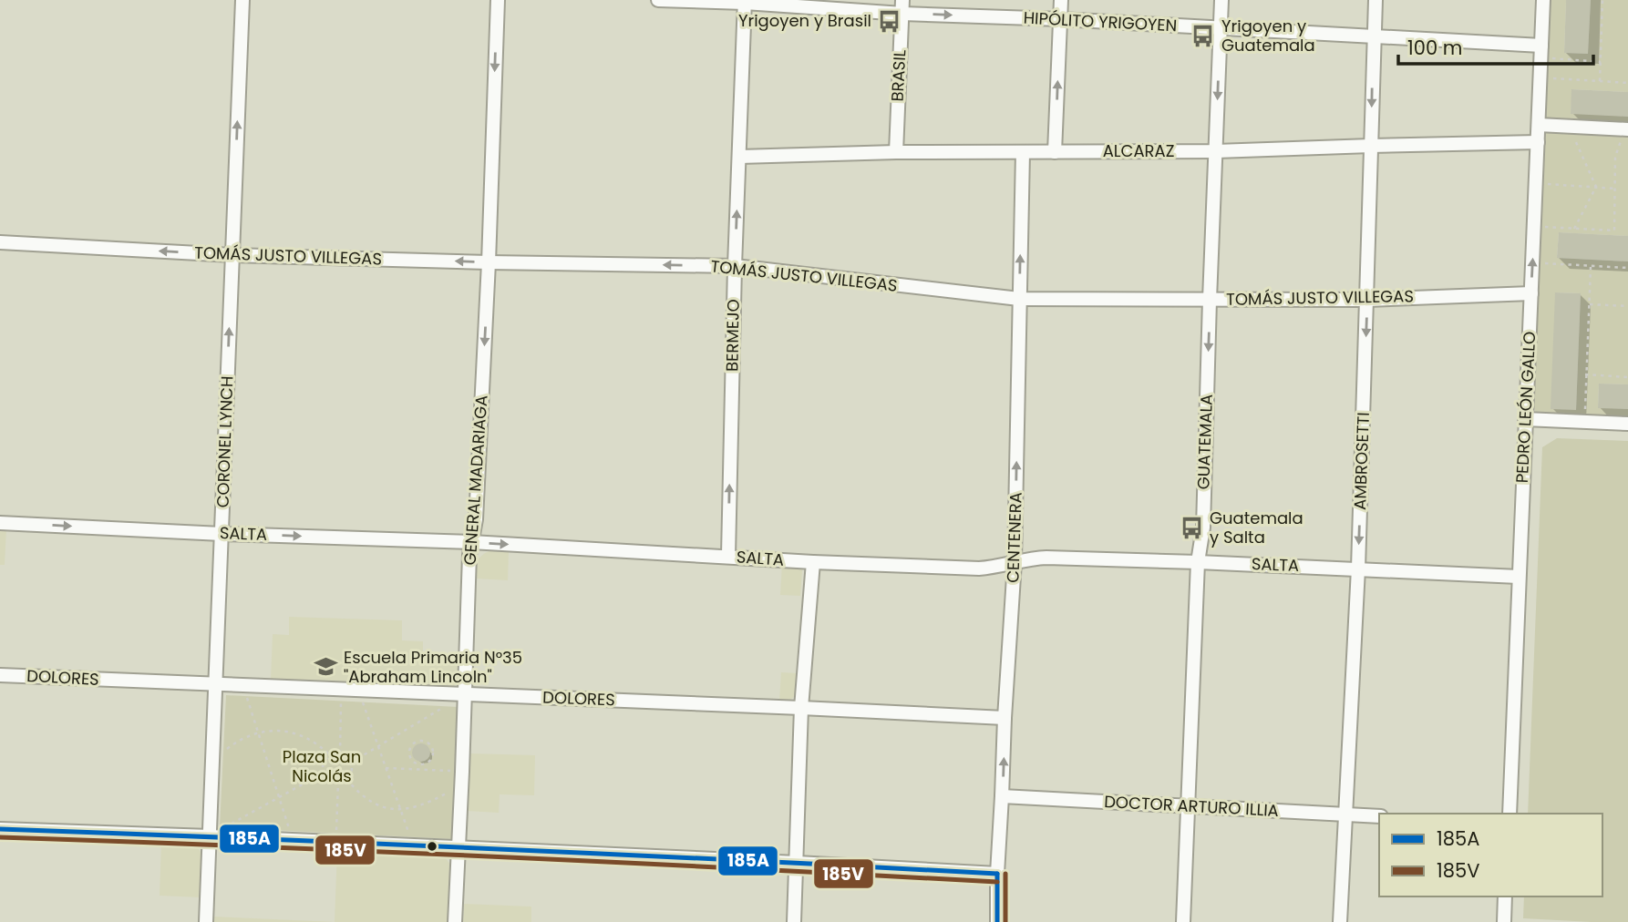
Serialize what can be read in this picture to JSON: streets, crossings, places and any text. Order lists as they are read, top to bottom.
{
  "streets": {
    "street": [
      "HIPÓLITO YRIGOYEN",
      "BRASIL",
      "ALCARAZ",
      "TOMÁS JUSTO VILLEGAS",
      "BERMEJO",
      "PEDRO LEÓN GALLO",
      "CORONEL LYNCH",
      "GUATEMALA",
      "AMBROSETTI",
      "GENERAL MADARIAGA",
      "SALTA",
      "CENTENERA",
      "DOLORES",
      "DOCTOR ARTURO ILLIA"
    ]
  },
  "crossings": [
    ["HIPÓLITO YRIGOYEN", "BRASIL"],
    ["HIPÓLITO YRIGOYEN", "BERMEJO"],
    ["HIPÓLITO YRIGOYEN", "PEDRO LEÓN GALLO"],
    ["HIPÓLITO YRIGOYEN", "GUATEMALA"],
    ["HIPÓLITO YRIGOYEN", "AMBROSETTI"],
    ["BRASIL", "ALCARAZ"],
    ["ALCARAZ", "BERMEJO"],
    ["ALCARAZ", "PEDRO LEÓN GALLO"],
    ["ALCARAZ", "GUATEMALA"],
    ["ALCARAZ", "AMBROSETTI"],
    ["ALCARAZ", "CENTENERA"],
    ["TOMÁS JUSTO VILLEGAS", "BERMEJO"],
    ["TOMÁS JUSTO VILLEGAS", "PEDRO LEÓN GALLO"],
    ["TOMÁS JUSTO VILLEGAS", "CORONEL LYNCH"],
    ["TOMÁS JUSTO VILLEGAS", "GUATEMALA"],
    ["TOMÁS JUSTO VILLEGAS", "AMBROSETTI"],
    ["TOMÁS JUSTO VILLEGAS", "GENERAL MADARIAGA"],
    ["TOMÁS JUSTO VILLEGAS", "CENTENERA"],
    ["BERMEJO", "SALTA"],
    ["PEDRO LEÓN GALLO", "SALTA"],
    ["CORONEL LYNCH", "SALTA"],
    ["CORONEL LYNCH", "DOLORES"],
    ["GUATEMALA", "SALTA"],
    ["GUATEMALA", "DOCTOR ARTURO ILLIA"],
    ["AMBROSETTI", "SALTA"],
    ["AMBROSETTI", "DOCTOR ARTURO ILLIA"],
    ["GENERAL MADARIAGA", "SALTA"],
    ["GENERAL MADARIAGA", "DOLORES"],
    ["SALTA", "CENTENERA"],
    ["CENTENERA", "DOLORES"],
    ["CENTENERA", "DOCTOR ARTURO ILLIA"]
  ],
  "one_way": [
    "TOMÁS JUSTO VILLEGAS",
    "BERMEJO",
    "CORONEL LYNCH",
    "GUATEMALA",
    "AMBROSETTI",
    "GENERAL MADARIAGA",
    "SALTA",
    "CENTENERA"
  ],
  "parks": ["Plaza San Nicolás"],
  "places": {
    "bus stop": ["Yrigoyen y Brasil", "Yrigoyen y Guatemala", "Guatemala y Salta"],
    "school or university": ["Escuela Primaria N°35 \"Abraham Lincoln\""]
  },
  "lines": ["transit line 185A", "transit line 185V"],
  "legend": ["185A", "185V"],
  "scale_bar": "100 m"
}
